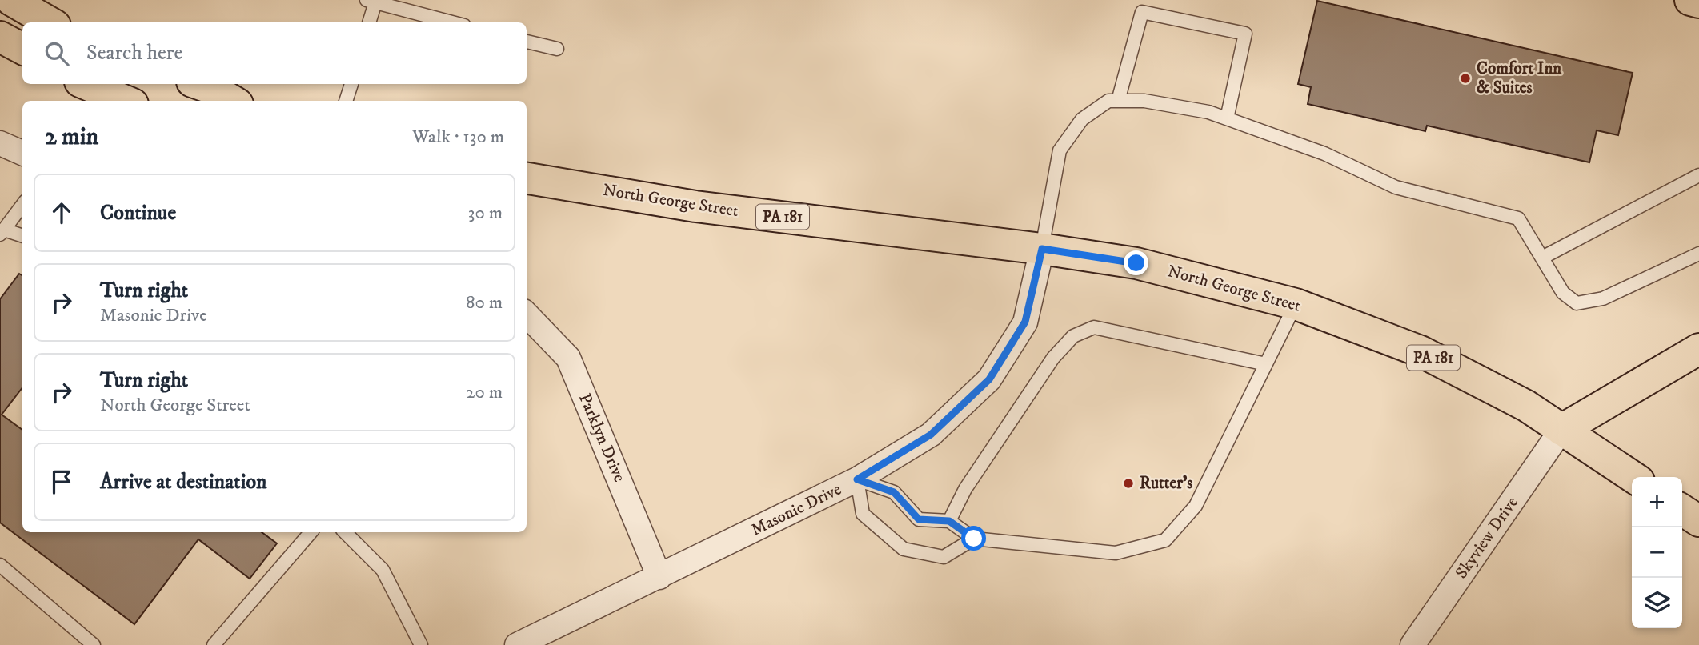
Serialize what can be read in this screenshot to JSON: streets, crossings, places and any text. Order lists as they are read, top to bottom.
{
  "streets": {
    "main road": ["North George Street", "PA 181"],
    "street": ["Parklyn Drive", "Masonic Drive", "Skyview Drive"]
  },
  "crossings": [
    ["North George Street", "Masonic Drive"],
    ["North George Street", "Skyview Drive"],
    ["Parklyn Drive", "Masonic Drive"]
  ],
  "places": ["Comfort Inn & Suites", "Rutter's"],
  "page": {
    "search": "Search here",
    "heading": ["2 min", "Walk · 130 m"],
    "list": [
      ["Continue", "30 m"],
      ["Turn right", "Masonic Drive", "80 m"],
      ["Turn right", "North George Street", "20 m"],
      "Arrive at destination"
    ],
    "map_buttons": ["+", "−"]
  }
}
